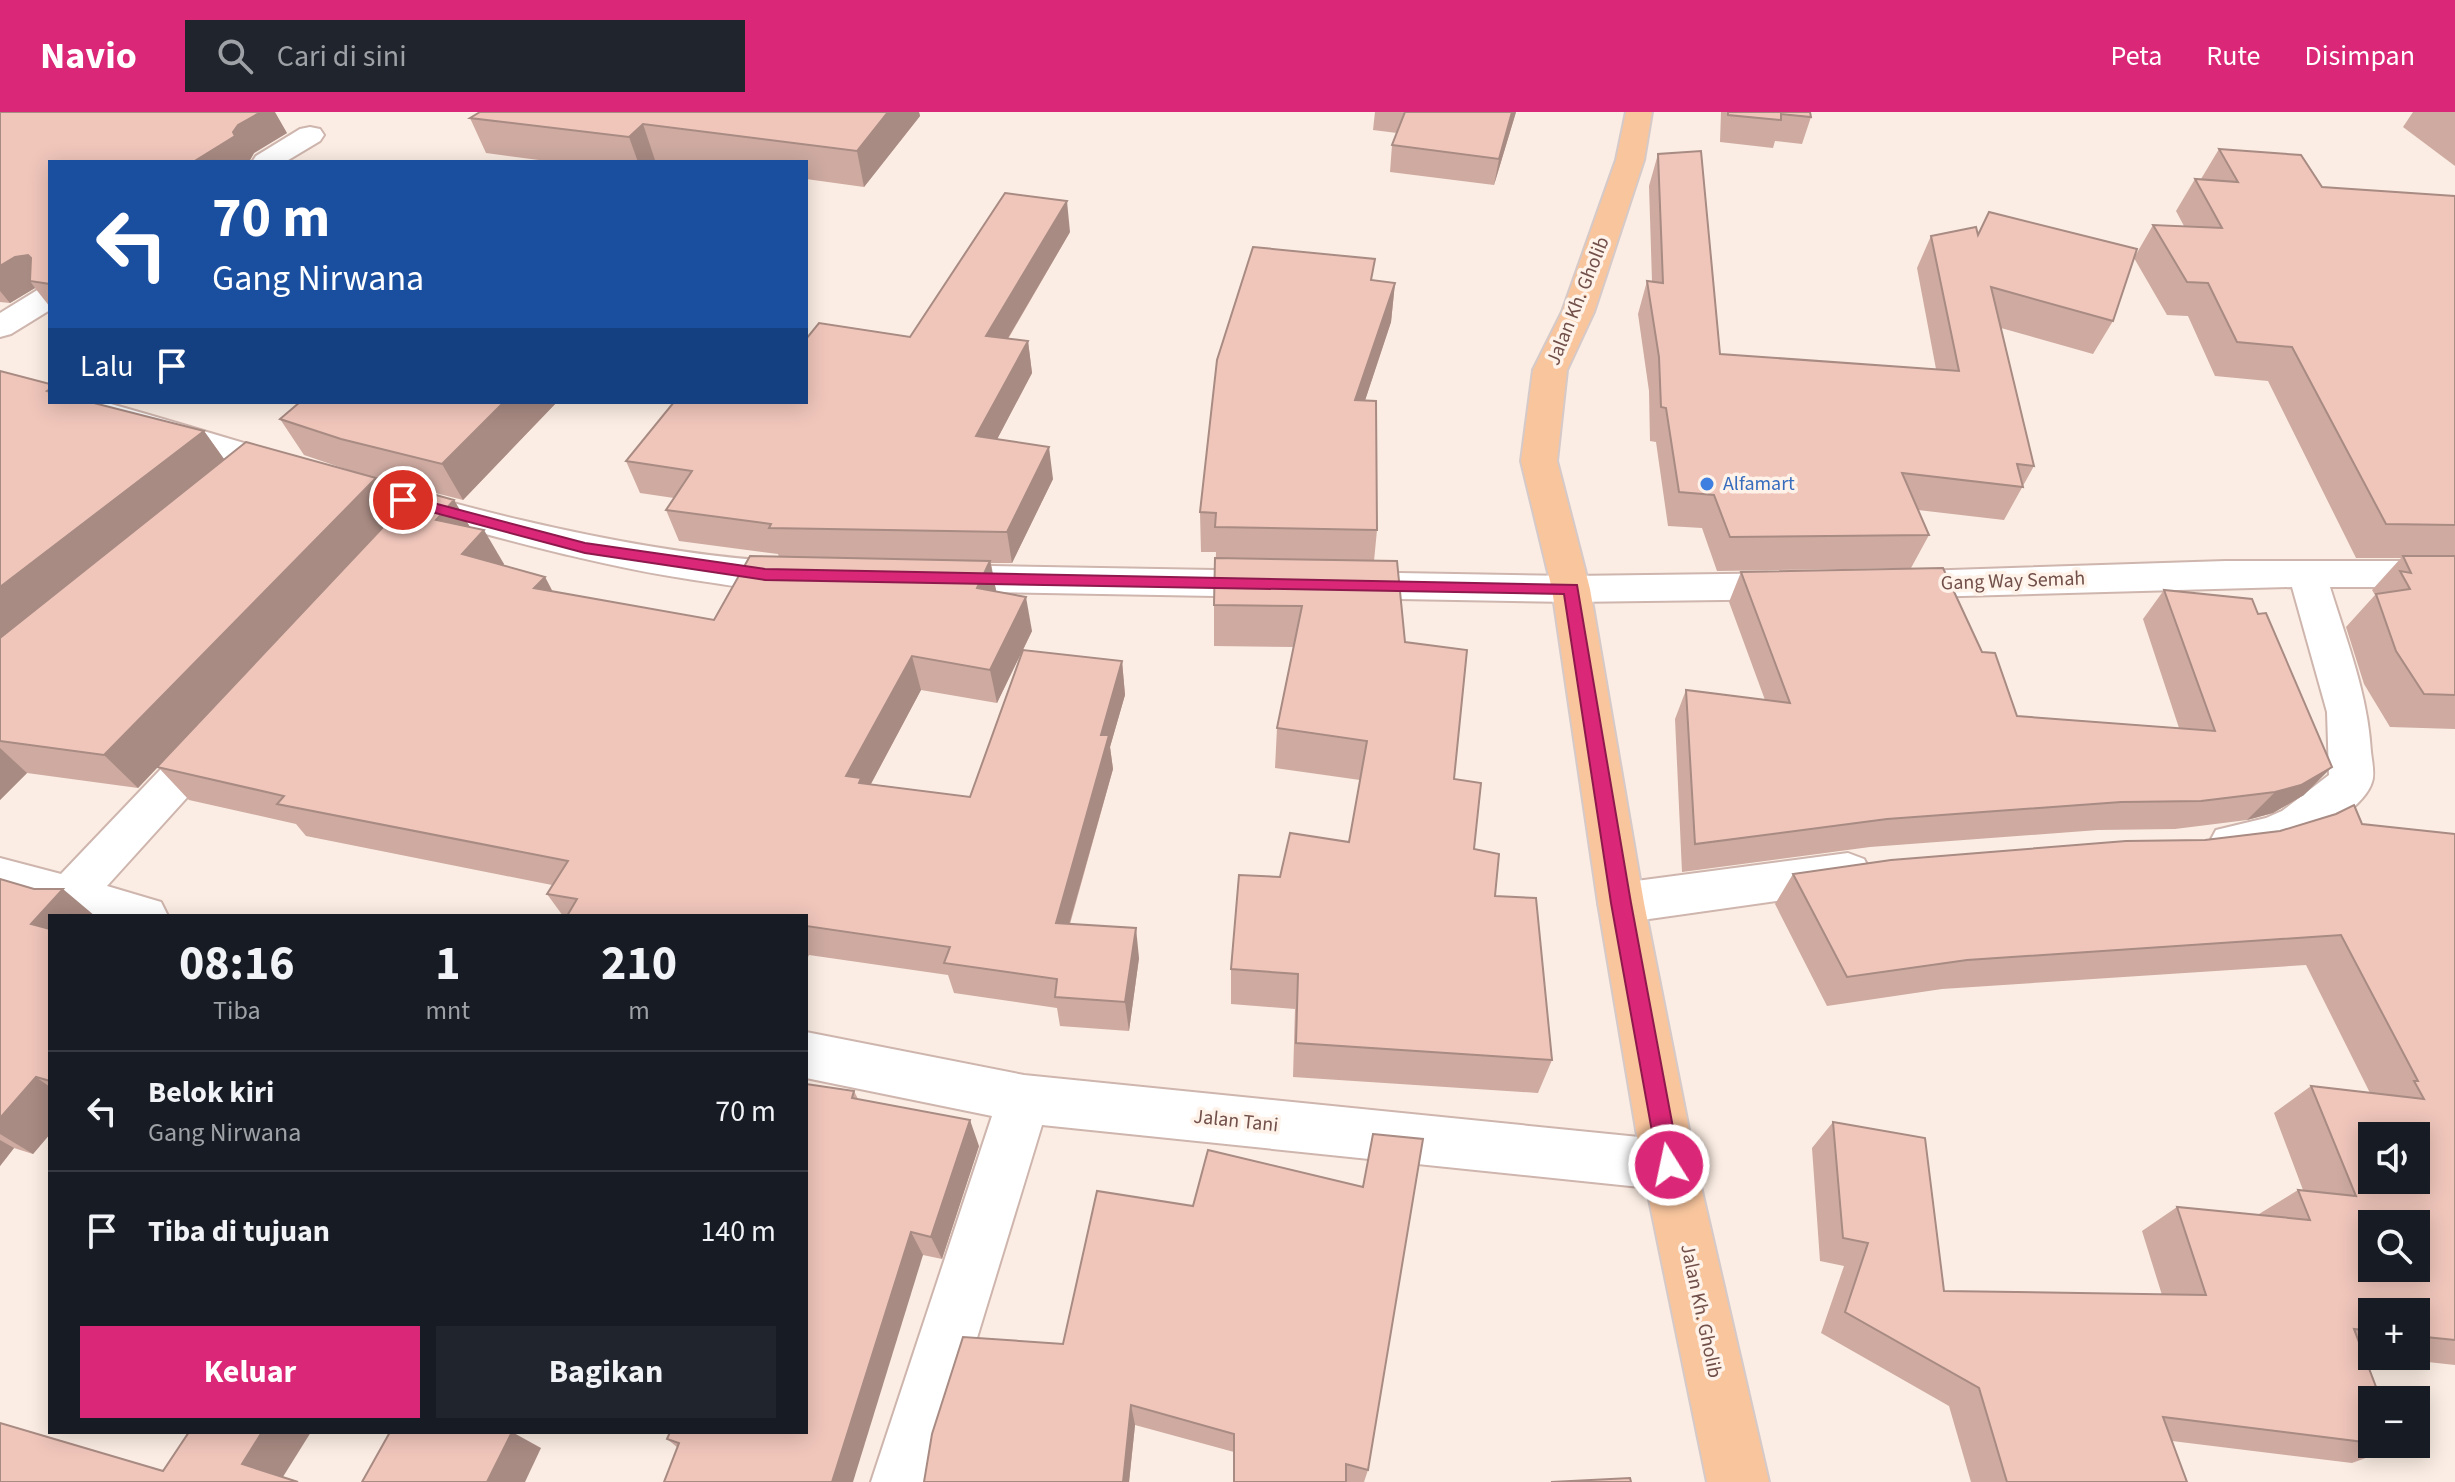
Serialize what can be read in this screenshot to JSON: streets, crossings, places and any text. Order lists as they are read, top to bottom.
{
  "streets": {
    "main road": ["Jalan Kh. Gholib"],
    "street": ["Gang Way Semah", "Jalan Tani"]
  },
  "crossings": [
    ["Jalan Kh. Gholib", "Gang Way Semah"],
    ["Jalan Kh. Gholib", "Jalan Tani"]
  ],
  "places": ["Alfamart"],
  "page": {
    "header": "Navio",
    "search": "Cari di sini",
    "nav": ["Peta", "Rute", "Disimpan"],
    "turn": ["70 m", "Gang Nirwana"],
    "then": "Lalu",
    "eta": [
      "08:16",
      "Tiba",
      "1",
      "mnt",
      "210",
      "m"
    ],
    "list": [
      {
        "name": "Belok kiri",
        "note": "Gang Nirwana",
        "value": "70 m"
      },
      {
        "name": "Tiba di tujuan",
        "value": "140 m"
      }
    ],
    "map_buttons": ["+", "−"],
    "buttons": ["Keluar", "Bagikan"]
  }
}
